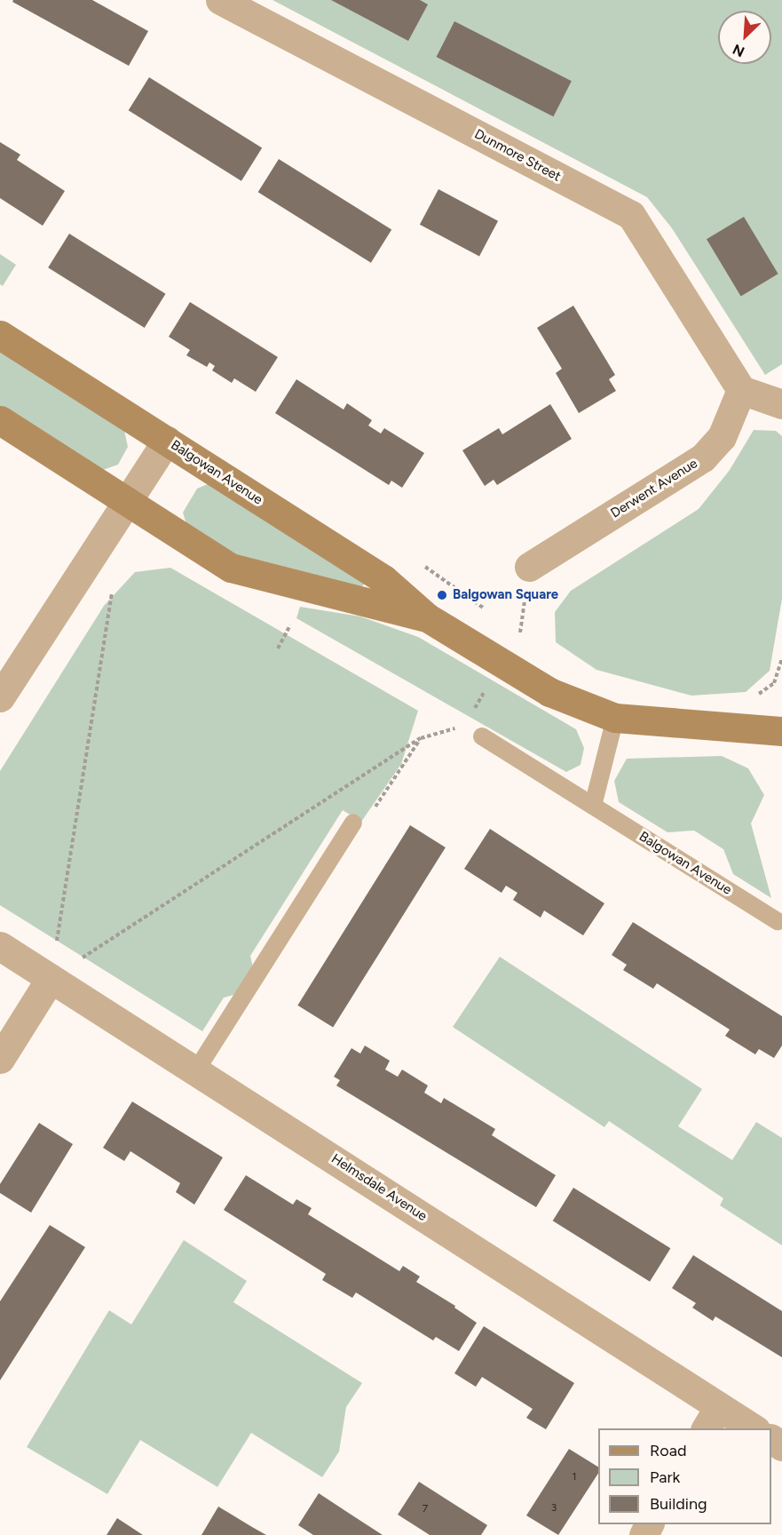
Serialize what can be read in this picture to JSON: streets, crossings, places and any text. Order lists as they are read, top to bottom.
{
  "streets": {
    "street": [
      "Dunmore Street",
      "Balgowan Avenue",
      "Derwent Avenue",
      "Helmsdale Avenue"
    ]
  },
  "crossings": [
    ["Dunmore Street", "Derwent Avenue"]
  ],
  "places": ["Balgowan Square"],
  "house_numbers": ["1", "3", "7"],
  "legend": ["Road", "Park", "Building"],
  "north": "bottom left"
}
